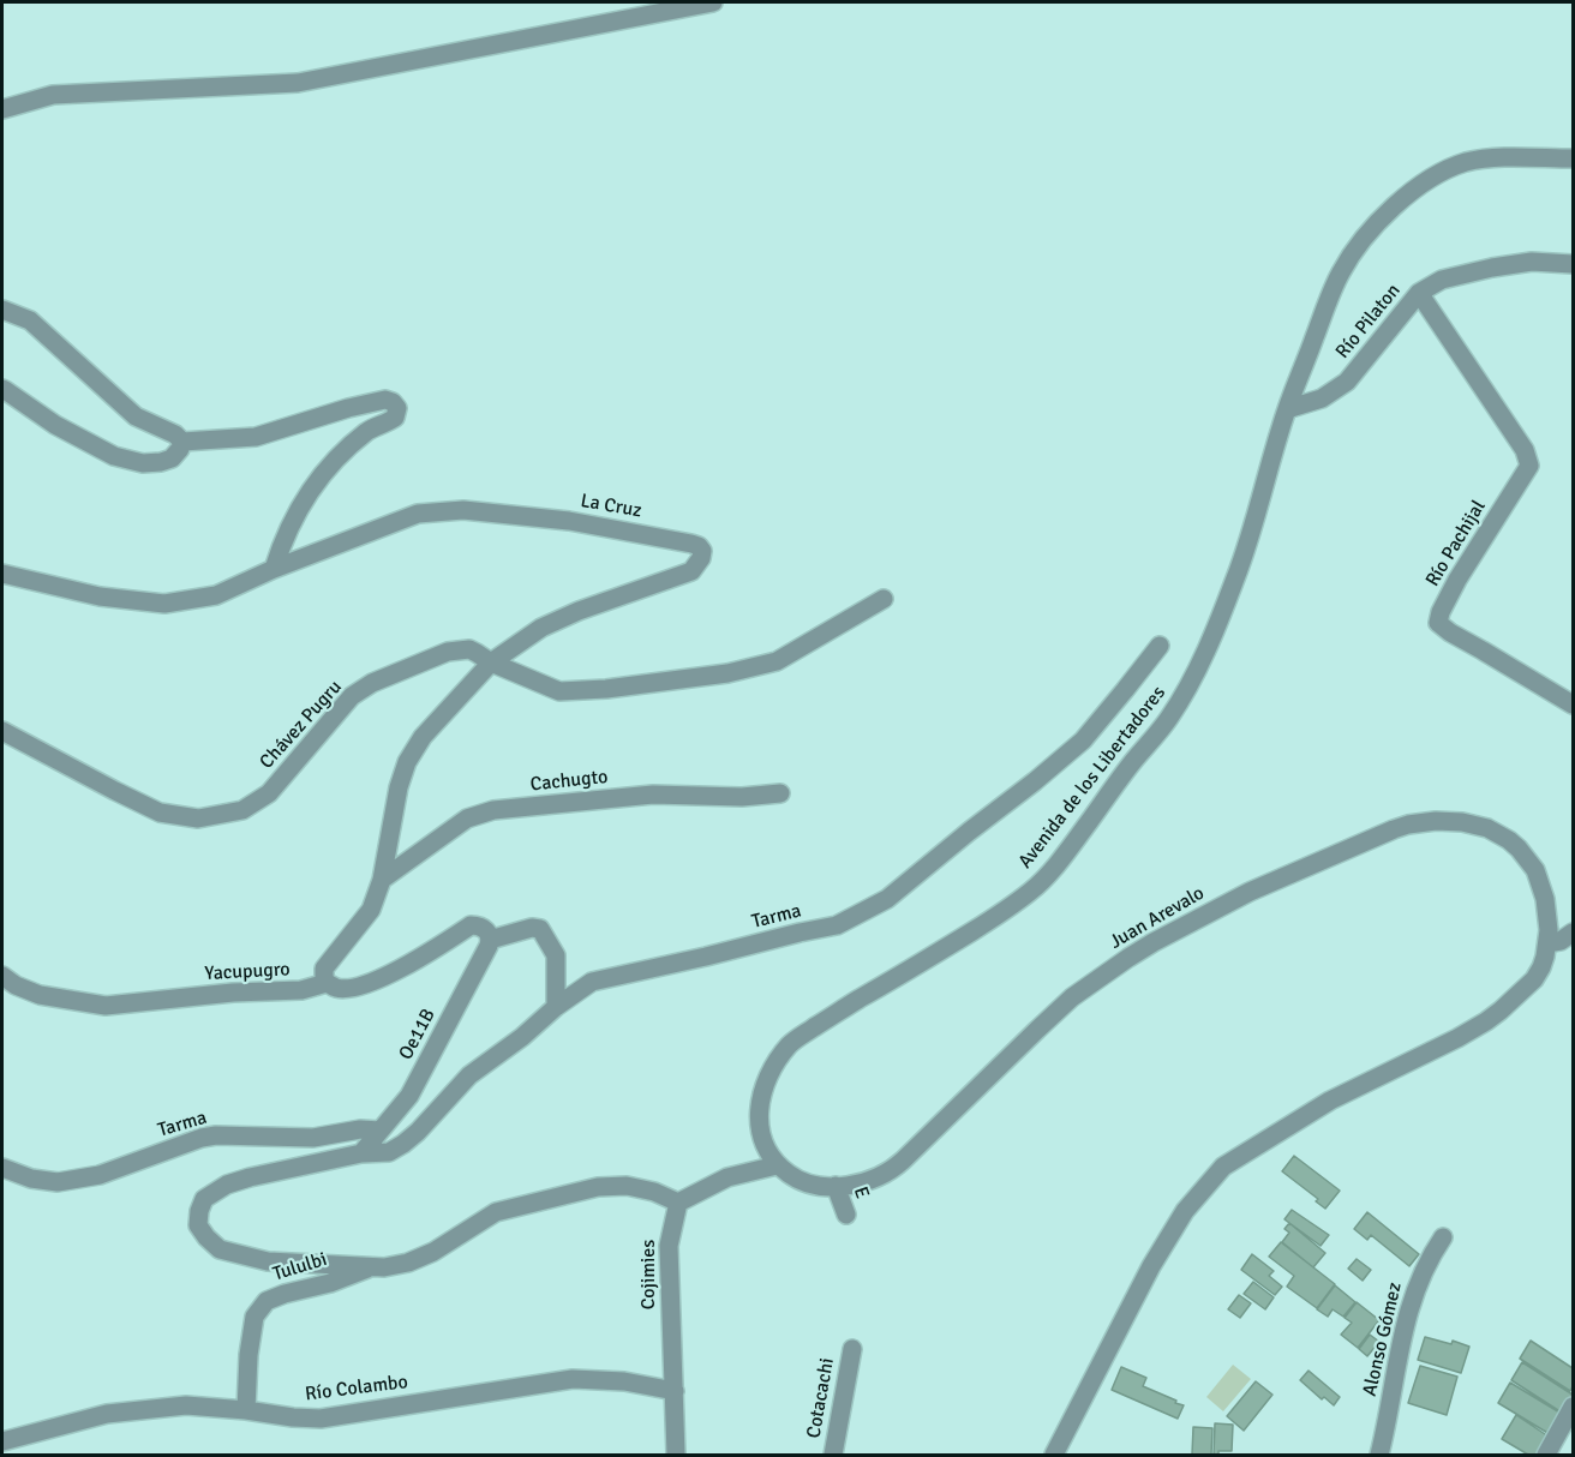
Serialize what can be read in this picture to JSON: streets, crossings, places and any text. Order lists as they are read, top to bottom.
{
  "streets": {
    "street": [
      "Río Pilaton",
      "La Cruz",
      "Río Pachijal",
      "Chávez Pugru",
      "Avenida de los Libertadores",
      "Cachugto",
      "Tarma",
      "Juan Arevalo",
      "Yacupugro",
      "Oe11B",
      "E",
      "Tululbi",
      "Cojimies",
      "Alonso Gómez",
      "Río Colambo",
      "Cotacachi"
    ]
  },
  "crossings": [
    ["Río Pilaton", "Río Pachijal"],
    ["Río Pilaton", "Avenida de los Libertadores"],
    ["La Cruz", "Chávez Pugru"],
    ["Avenida de los Libertadores", "Juan Arevalo"],
    ["Tarma", "Yacupugro"],
    ["Tarma", "Oe11B"],
    ["Tarma", "Tululbi"],
    ["Juan Arevalo", "E"],
    ["Yacupugro", "Oe11B"],
    ["Tululbi", "Río Colambo"],
    ["Cojimies", "Río Colambo"]
  ]
}
